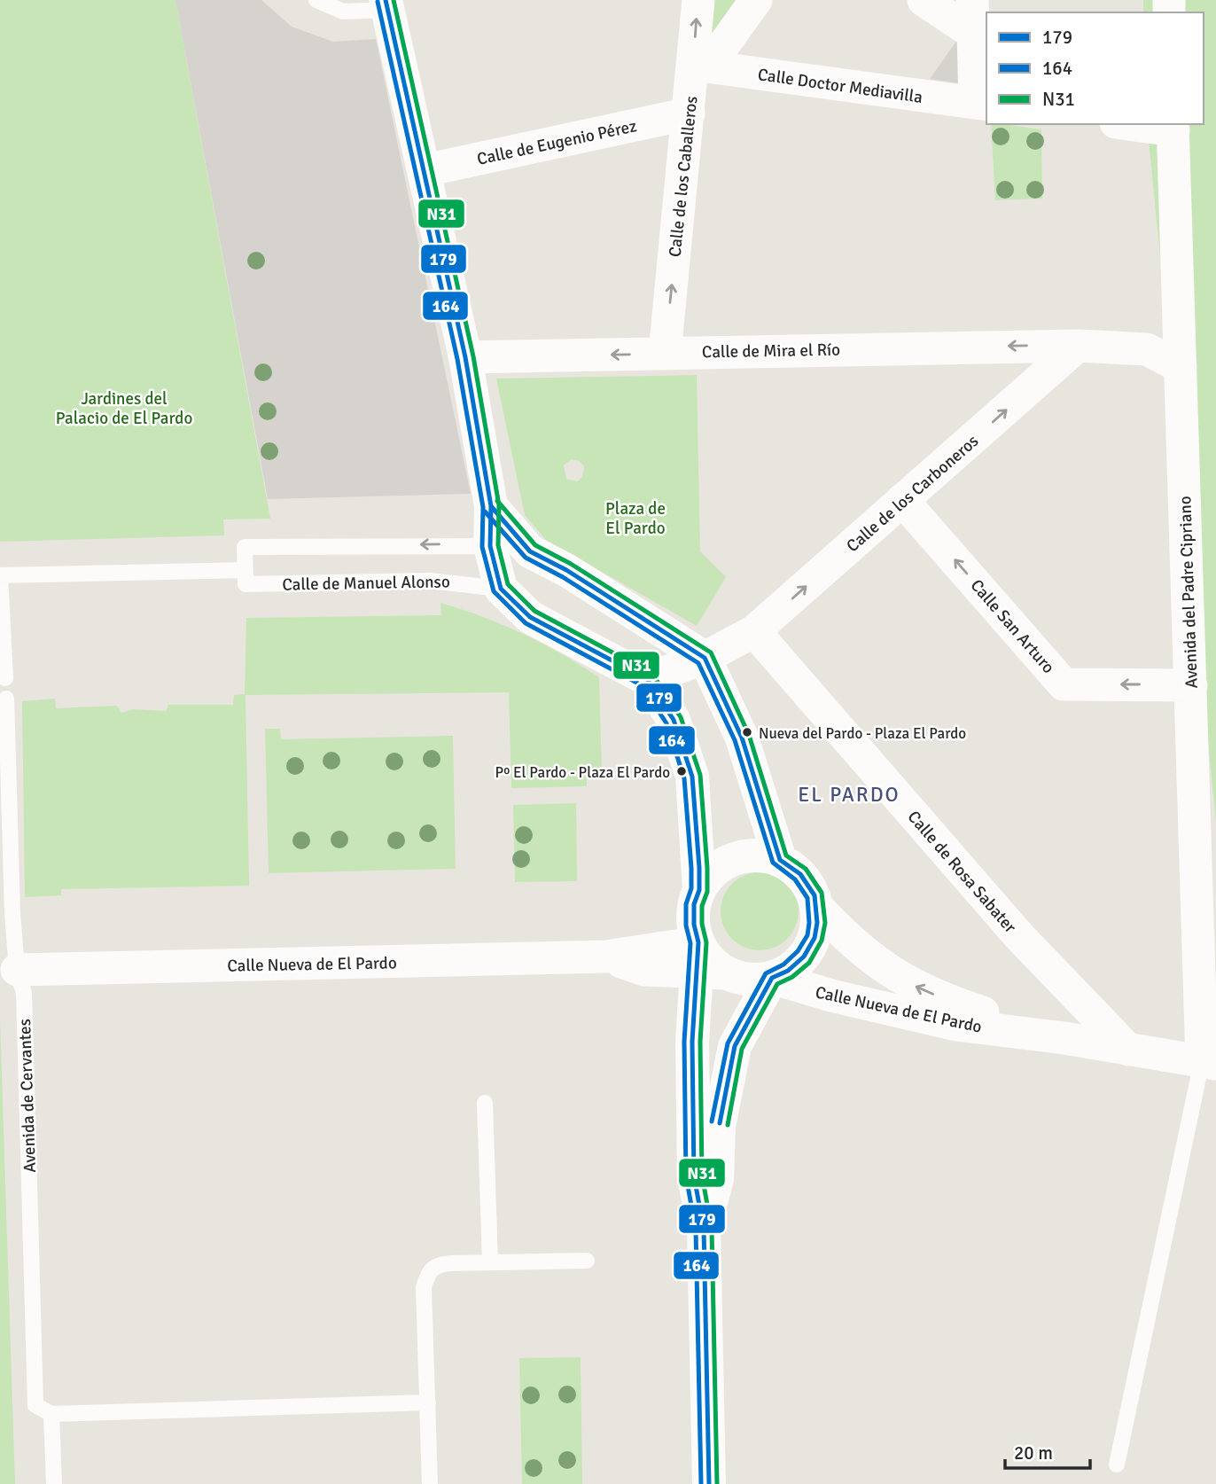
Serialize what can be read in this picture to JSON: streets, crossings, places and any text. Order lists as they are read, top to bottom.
{
  "streets": {
    "street": [
      "Calle Doctor Mediavilla",
      "Calle de Eugenio Pérez",
      "Calle de los Caballeros",
      "Calle de Mira el Río",
      "Calle de los Carboneros",
      "Avenida del Padre Cipriano",
      "Calle San Arturo",
      "Calle de Rosa Sabater",
      "Calle Nueva de El Pardo"
    ],
    "lane": ["Calle de Manuel Alonso", "Avenida de Cervantes"]
  },
  "crossings": [
    ["Calle Doctor Mediavilla", "Calle de los Caballeros"],
    ["Calle de Eugenio Pérez", "Calle de los Caballeros"],
    ["Calle de los Caballeros", "Calle de Mira el Río"],
    ["Calle de Mira el Río", "Calle de los Carboneros"],
    ["Calle de los Carboneros", "Calle San Arturo"],
    ["Calle de los Carboneros", "Calle de Rosa Sabater"],
    ["Avenida del Padre Cipriano", "Calle San Arturo"],
    ["Avenida del Padre Cipriano", "Calle Nueva de El Pardo"],
    ["Calle de Rosa Sabater", "Calle Nueva de El Pardo"],
    ["Calle Nueva de El Pardo", "Avenida de Cervantes"]
  ],
  "one_way": ["Calle de Mira el Río", "Calle de los Carboneros", "Calle San Arturo"],
  "districts": ["EL PARDO"],
  "parks": ["Jardines del Palacio de El Pardo", "Plaza de El Pardo"],
  "places": ["Nueva del Pardo - Plaza El Pardo", "Pº El Pardo - Plaza El Pardo"],
  "lines": ["transit line 179", "transit line N31", "transit line 164"],
  "legend": ["179", "164", "N31"],
  "scale_bar": "20 m"
}
